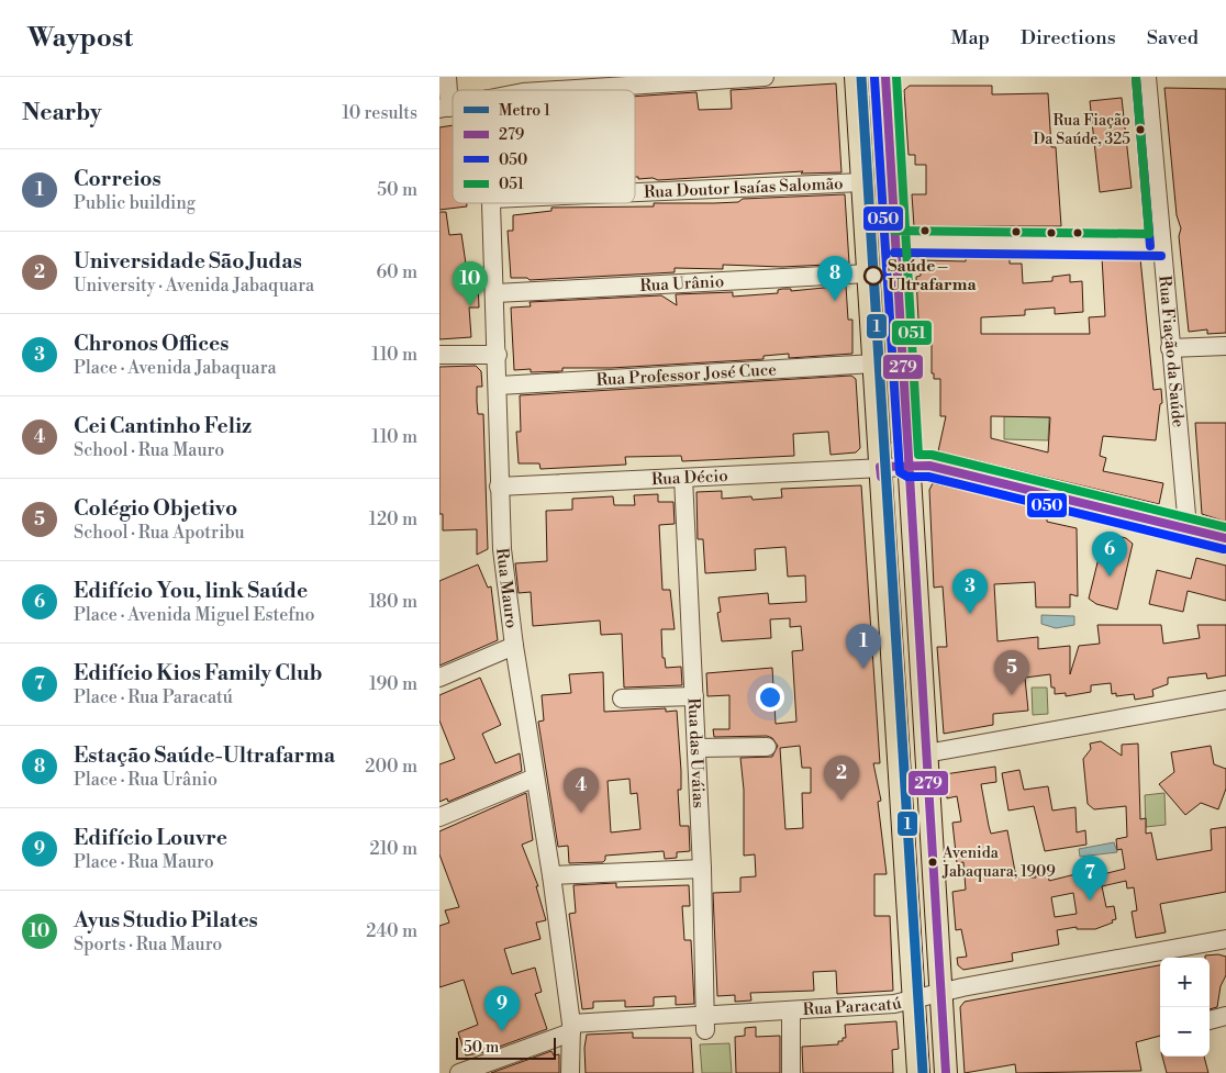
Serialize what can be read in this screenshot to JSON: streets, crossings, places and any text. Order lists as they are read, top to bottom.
{
  "streets": {
    "street": [
      "Rua Doutor Isaías Salomão",
      "Rua Urânio",
      "Rua Fiação da Saúde",
      "Rua Professor José Cuce",
      "Rua Décio",
      "Rua Mauro",
      "Rua das Uváias",
      "Rua Paracatú"
    ]
  },
  "crossings": [
    ["Rua Urânio", "Rua Mauro"],
    ["Rua Fiação da Saúde", "Rua Décio"],
    ["Rua Professor José Cuce", "Rua Mauro"],
    ["Rua Décio", "Rua Mauro"],
    ["Rua Décio", "Rua das Uváias"],
    ["Rua Mauro", "Rua Paracatú"],
    ["Rua das Uváias", "Rua Paracatú"]
  ],
  "places": ["Rua Fiação Da Saúde, 325", "Saúde – Ultrafarma", "Avenida Jabaquara, 1909"],
  "lines": [
    "metro line 1",
    "transit line 279",
    "transit line 051",
    "transit line 050"
  ],
  "legend": [
    "Metro 1",
    "279",
    "050",
    "051"
  ],
  "scale_bar": "50 m",
  "page": {
    "header": "Waypost",
    "nav": ["Map", "Directions", "Saved"],
    "heading": ["Nearby", "10 results"],
    "list": [
      {
        "mark": "1",
        "name": "Correios",
        "note": "Public building",
        "value": "50 m"
      },
      {
        "mark": "2",
        "name": "Universidade São Judas",
        "note": "University · Avenida Jabaquara",
        "value": "60 m"
      },
      {
        "mark": "3",
        "name": "Chronos Offices",
        "note": "Place · Avenida Jabaquara",
        "value": "110 m"
      },
      {
        "mark": "4",
        "name": "Cei Cantinho Feliz",
        "note": "School · Rua Mauro",
        "value": "110 m"
      },
      {
        "mark": "5",
        "name": "Colégio Objetivo",
        "note": "School · Rua Apotribu",
        "value": "120 m"
      },
      {
        "mark": "6",
        "name": "Edifício You, link Saúde",
        "note": "Place · Avenida Miguel Estefno",
        "value": "180 m"
      },
      {
        "mark": "7",
        "name": "Edifício Kios Family Club",
        "note": "Place · Rua Paracatú",
        "value": "190 m"
      },
      {
        "mark": "8",
        "name": "Estação Saúde-Ultrafarma",
        "note": "Place · Rua Urânio",
        "value": "200 m"
      },
      {
        "mark": "9",
        "name": "Edifício Louvre",
        "note": "Place · Rua Mauro",
        "value": "210 m"
      },
      {
        "mark": "10",
        "name": "Ayus Studio Pilates",
        "note": "Sports · Rua Mauro",
        "value": "240 m"
      }
    ],
    "pins": [
      "8",
      "10",
      "6",
      "3",
      "1",
      "5",
      "2",
      "4",
      "7",
      "9"
    ],
    "map_buttons": ["+", "−"],
    "scale": "50 m"
  }
}
